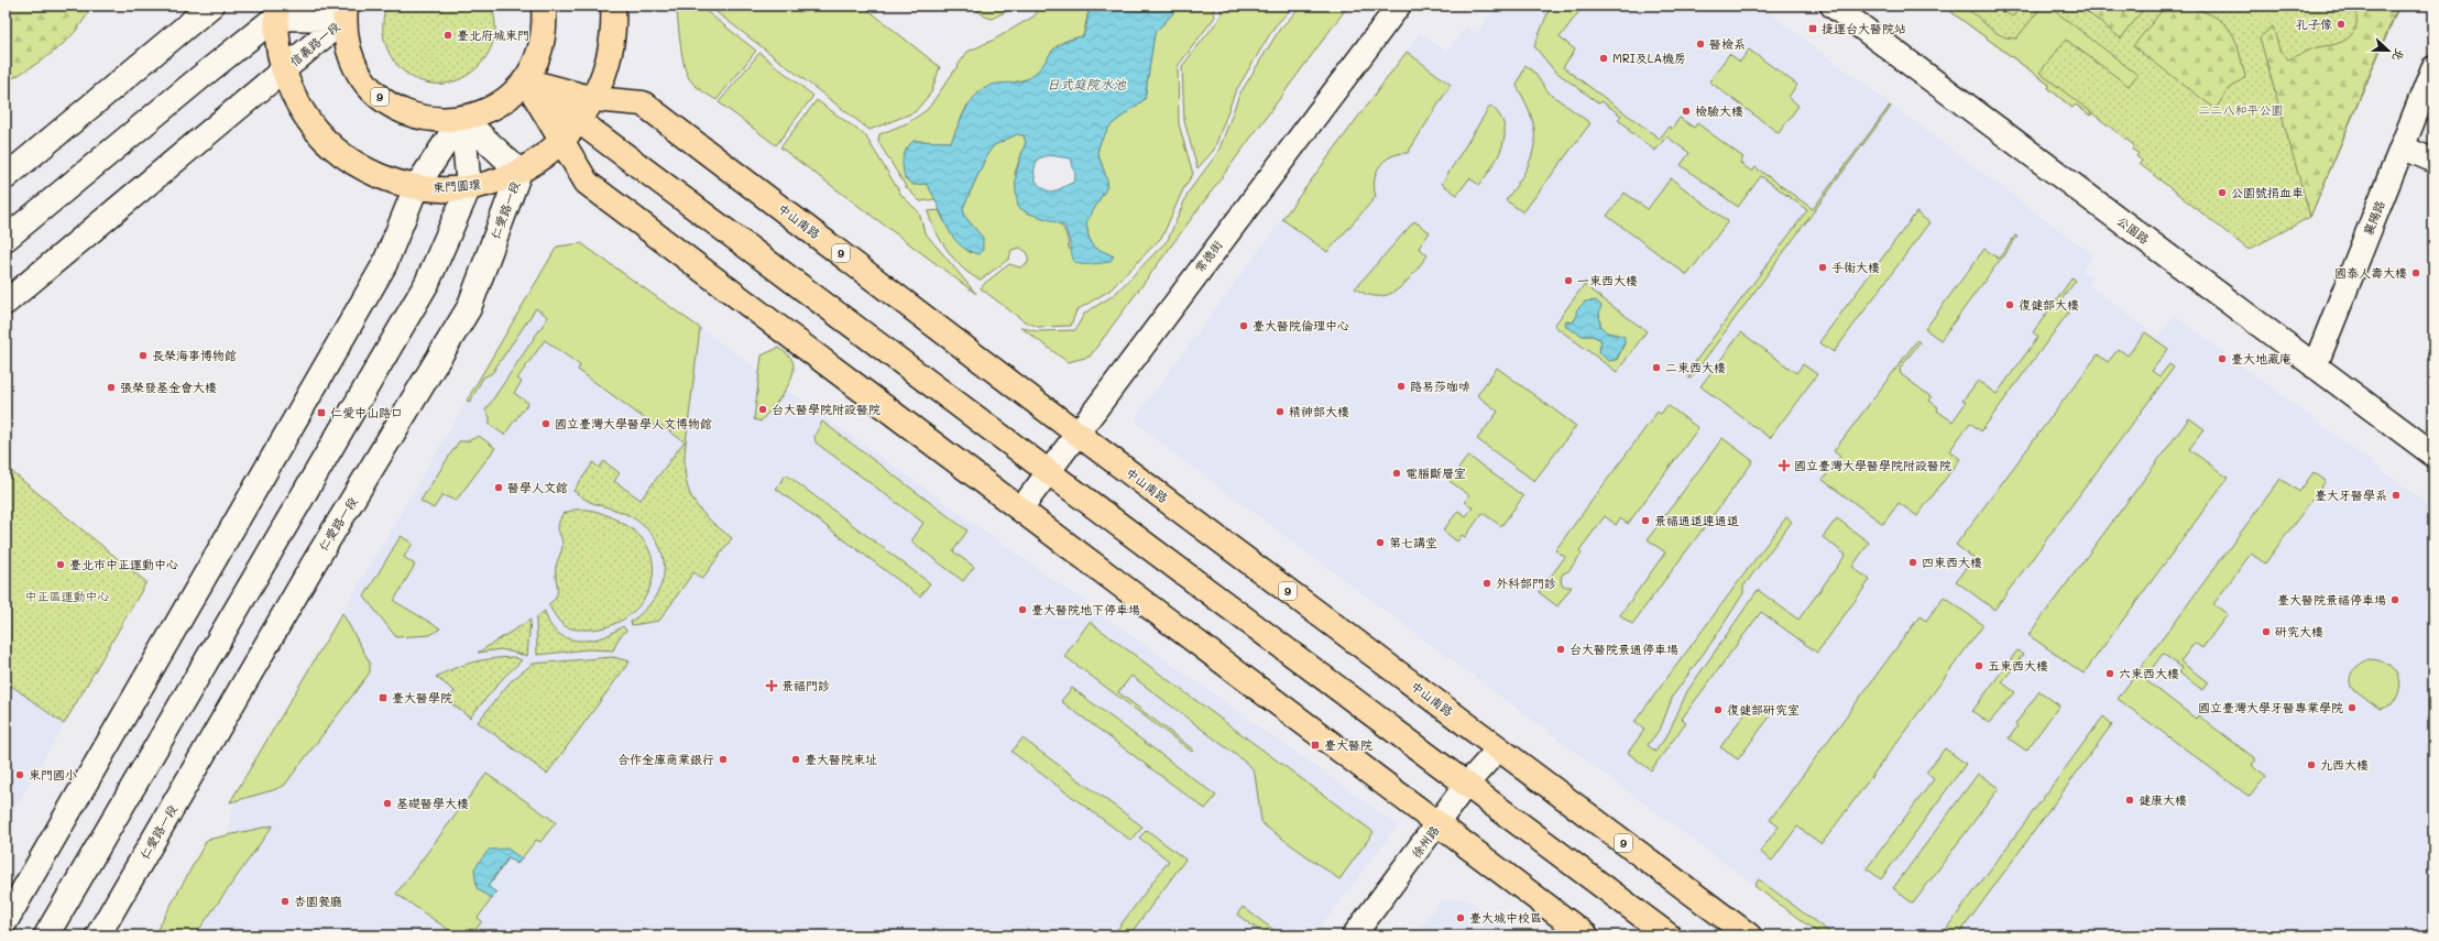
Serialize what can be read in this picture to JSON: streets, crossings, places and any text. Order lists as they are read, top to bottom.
{
  "streets": {
    "main road": [
      "信義路一段",
      "9",
      "東門圓環",
      "仁愛路一段",
      "襄陽路",
      "中山南路",
      "公園路"
    ],
    "street": ["常德街", "徐州路"]
  },
  "crossings": [
    ["信義路一段", "9"],
    ["信義路一段", "東門圓環"],
    ["9", "仁愛路一段"],
    ["9", "中山南路"],
    ["東門圓環", "仁愛路一段"],
    ["東門圓環", "中山南路"],
    ["襄陽路", "公園路"],
    ["中山南路", "常德街"],
    ["中山南路", "徐州路"]
  ],
  "water": ["日式庭院水池"],
  "parks": ["二二八和平公園", "中正區運動中心"],
  "places": {
    "other": [
      "孔子像",
      "臺北府城東門",
      "醫檢系",
      "MRI及LA機房",
      "檢驗大樓",
      "公園號捐血車",
      "手術大樓",
      "國泰人壽大樓",
      "一東西大樓",
      "復健部大樓",
      "臺大醫院倫理中心",
      "長榮海事博物館",
      "臺大地藏庵",
      "二東西大樓",
      "路易莎咖啡",
      "張榮發基金會大樓",
      "台大醫學院附設醫院",
      "精神部大樓",
      "國立臺灣大學醫學人文博物館",
      "電腦斷層室",
      "醫學人文館",
      "臺大牙醫學系",
      "景福通道連通道",
      "第七講堂",
      "四東西大樓",
      "臺北市中正運動中心",
      "外科部門診",
      "臺大醫院景福停車場",
      "臺大醫院地下停車場",
      "研究大樓",
      "台大醫院景通停車場",
      "五東西大樓",
      "六東西大樓",
      "國立臺灣大學牙醫專業學院",
      "復健部研究室",
      "合作金庫商業銀行",
      "臺大醫院東址",
      "九西大樓",
      "東門國小",
      "健康大樓",
      "基礎醫學大樓",
      "杏園餐廳",
      "臺大城中校區"
    ],
    "transit": [
      "捷運台大醫院站",
      "仁愛中山路口",
      "臺大醫學院",
      "臺大醫院"
    ],
    "health": ["國立臺灣大學醫學院附設醫院", "景福門診"]
  },
  "north": "right"
}
